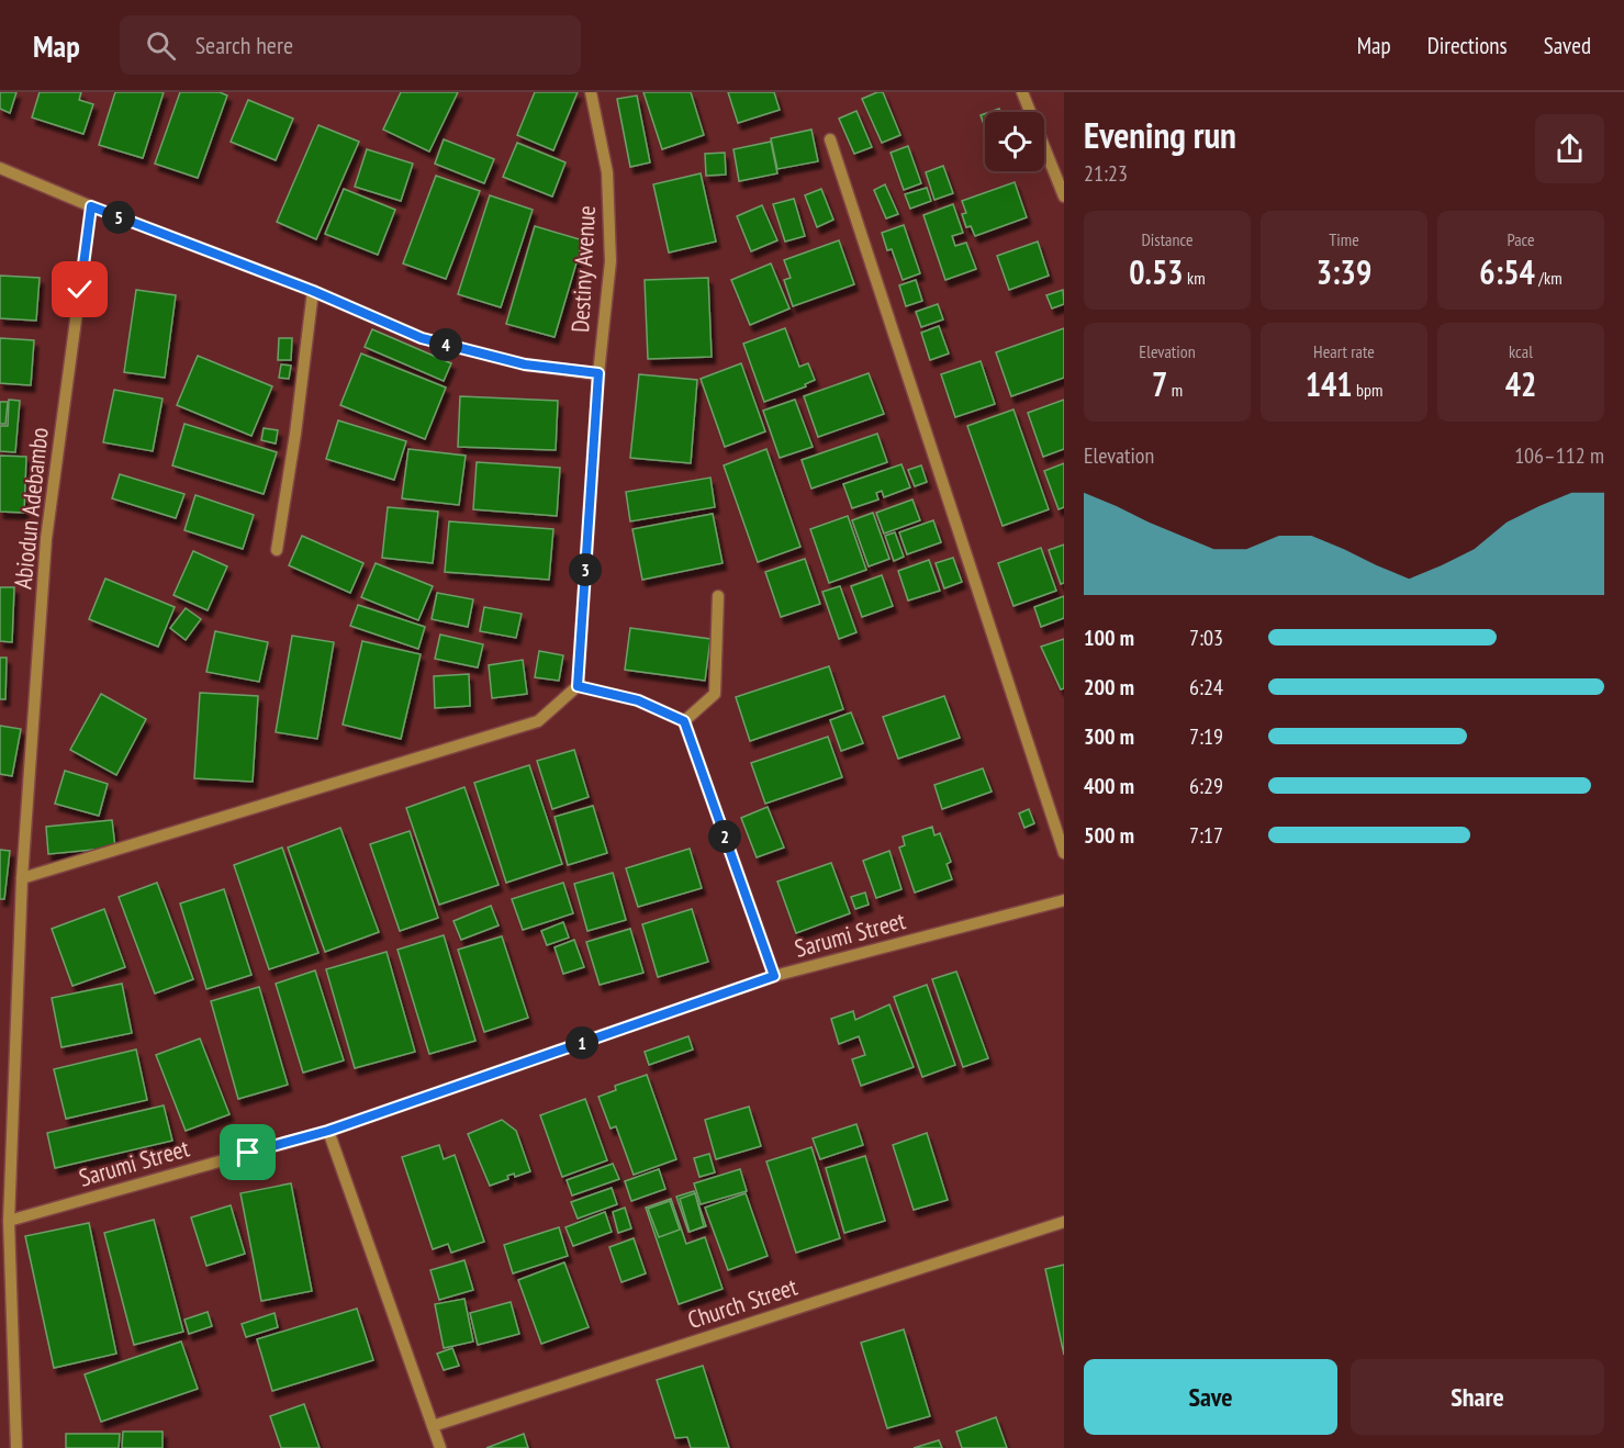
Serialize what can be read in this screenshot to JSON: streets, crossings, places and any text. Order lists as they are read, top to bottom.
{
  "streets": {
    "street": [
      "Destiny Avenue",
      "Abiodun Adebambo",
      "Sarumi Street",
      "Church Street"
    ]
  },
  "crossings": [
    ["Abiodun Adebambo", "Sarumi Street"]
  ],
  "page": {
    "header": "Map",
    "search": "Search here",
    "nav": ["Map", "Directions", "Saved"],
    "heading": ["Evening run", "21:23"],
    "pins": [
      "5",
      "4",
      "3",
      "2",
      "1"
    ],
    "stats": [
      ["Distance", "0.53 km"],
      ["Time", "3:39"],
      ["Pace", "6:54 /km"],
      ["Elevation", "7 m"],
      ["Heart rate", "141 bpm"],
      ["kcal", "42"]
    ],
    "chart": ["Elevation", "106–112 m"],
    "list": [
      {
        "name": "100 m",
        "note": "7:03"
      },
      {
        "name": "200 m",
        "note": "6:24"
      },
      {
        "name": "300 m",
        "note": "7:19"
      },
      {
        "name": "400 m",
        "note": "6:29"
      },
      {
        "name": "500 m",
        "note": "7:17"
      }
    ],
    "buttons": ["Save", "Share"]
  }
}
